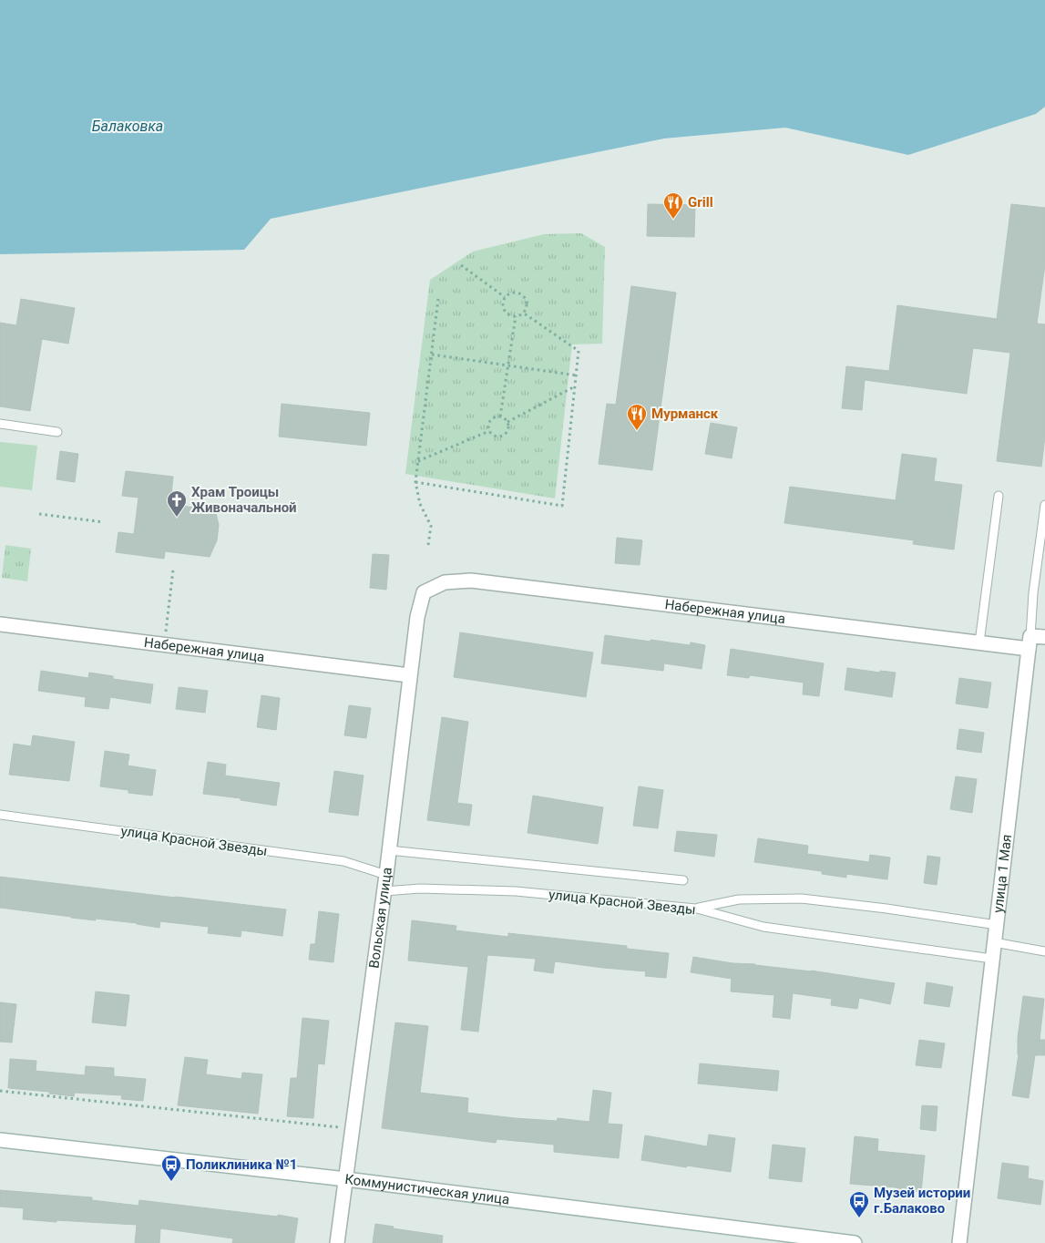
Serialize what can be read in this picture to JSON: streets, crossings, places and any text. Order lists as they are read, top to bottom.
{
  "streets": {
    "street": [
      "Набережная улица",
      "улица 1 Мая",
      "Вольская улица",
      "Коммунистическая улица"
    ],
    "lane": ["улица Красной Звезды"]
  },
  "crossings": [
    ["Набережная улица", "улица 1 Мая"],
    ["Набережная улица", "Вольская улица"],
    ["улица Красной Звезды", "улица 1 Мая"],
    ["улица Красной Звезды", "Вольская улица"],
    ["Вольская улица", "Коммунистическая улица"]
  ],
  "water": ["Балаковка"],
  "places": {
    "restaurant": ["Grill", "Мурманск"],
    "church": ["Храм Троицы Живоначальной"],
    "bus stop": ["Поликлиника №1", "Музей истории г.Балаково"]
  }
}
